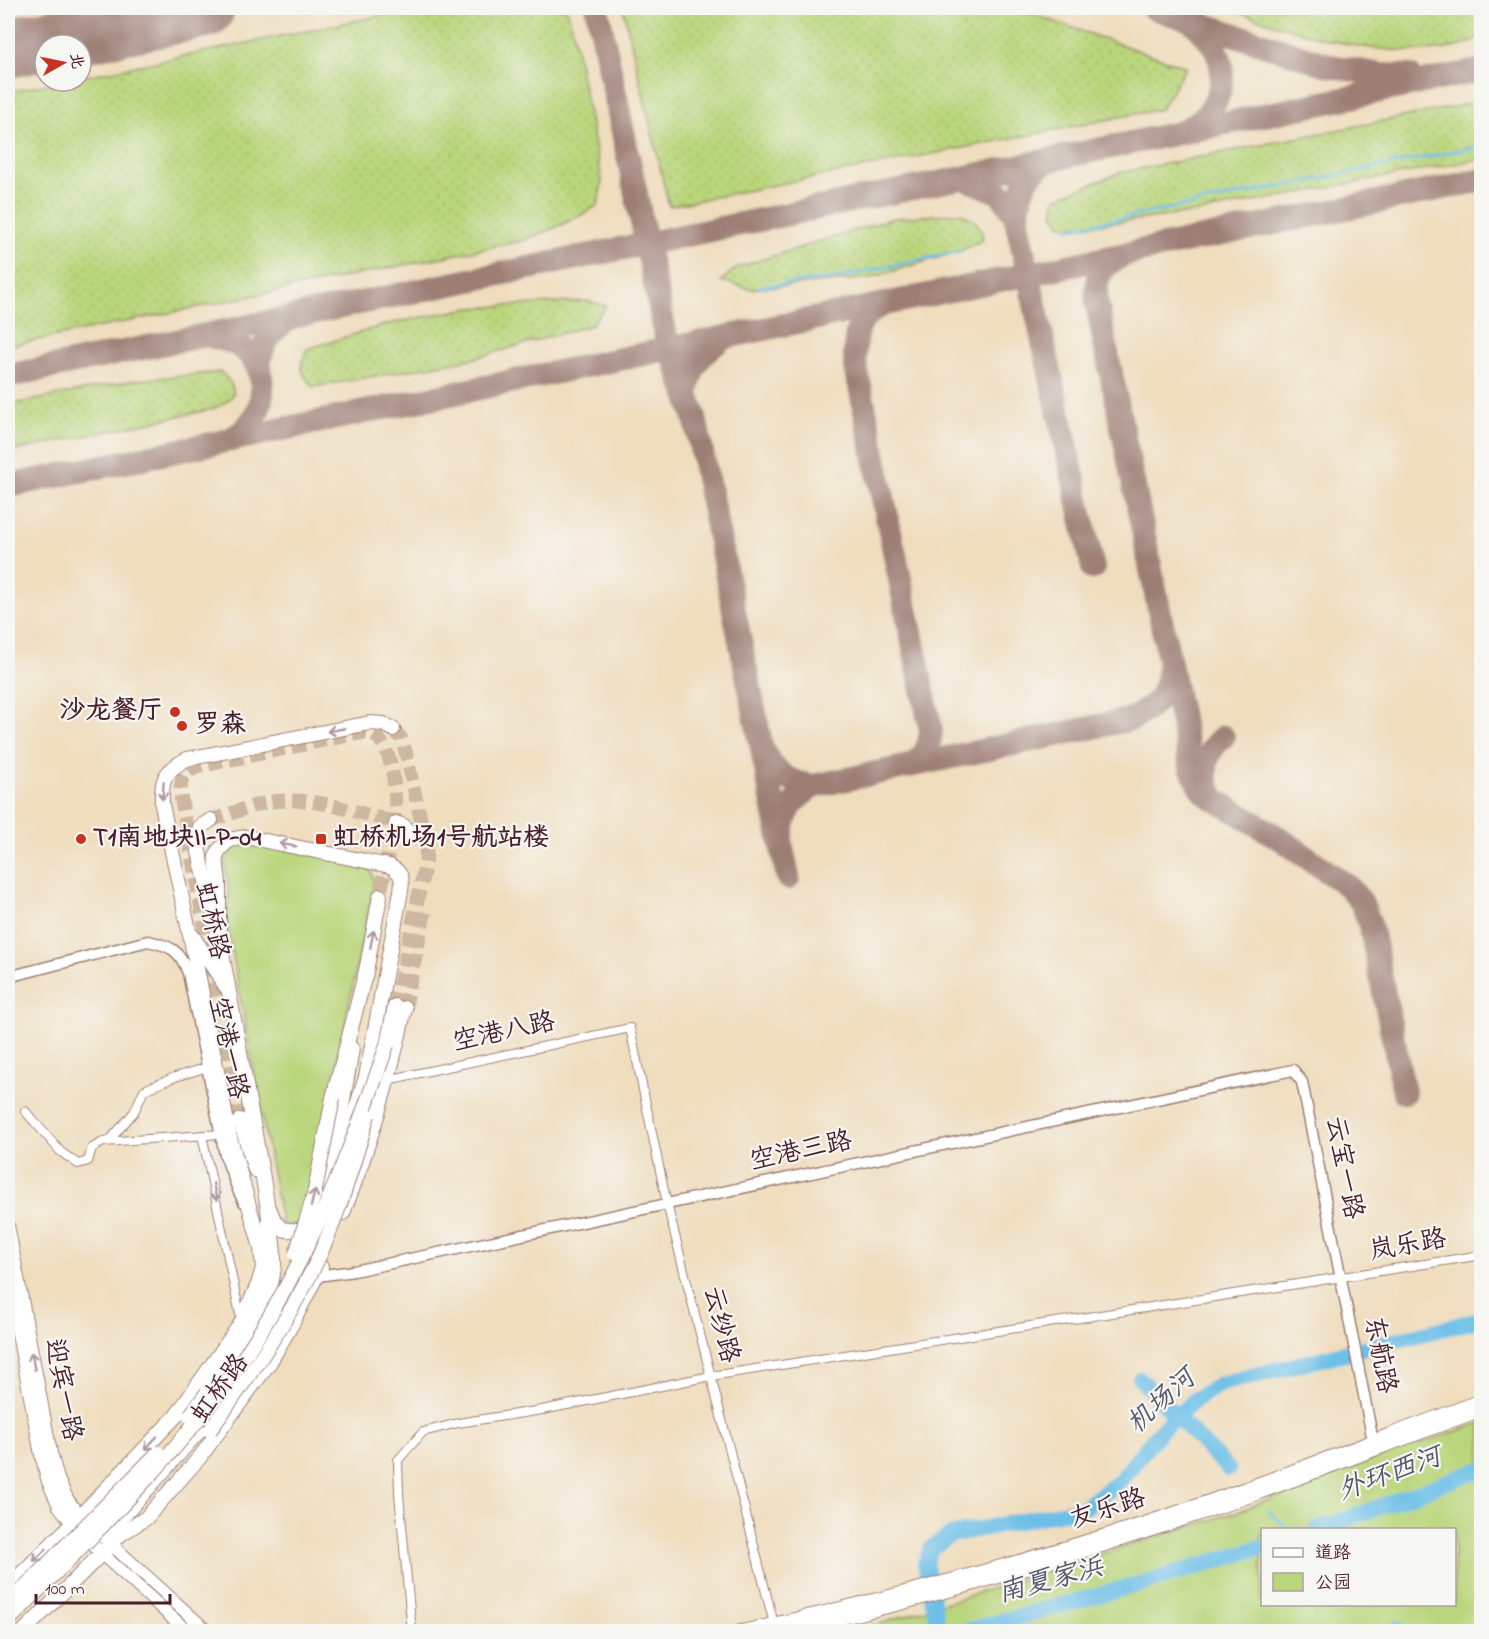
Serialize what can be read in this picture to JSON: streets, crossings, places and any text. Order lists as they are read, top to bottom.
{
  "streets": {
    "main road": ["虹桥路", "迎宾一路", "友乐路"],
    "street": [
      "空港八路",
      "空港一路",
      "空港三路",
      "云宝一路",
      "岚乐路",
      "云纱路",
      "东航路"
    ]
  },
  "crossings": [
    ["虹桥路", "空港八路"],
    ["虹桥路", "空港一路"],
    ["虹桥路", "空港三路"],
    ["虹桥路", "迎宾一路"],
    ["空港八路", "云纱路"],
    ["空港三路", "云宝一路"],
    ["空港三路", "云纱路"],
    ["云宝一路", "岚乐路"],
    ["云宝一路", "东航路"],
    ["岚乐路", "云纱路"],
    ["岚乐路", "东航路"],
    ["云纱路", "友乐路"],
    ["东航路", "友乐路"]
  ],
  "water": ["机场河", "外环西河", "南夏家浜"],
  "places": {
    "other": ["沙龙餐厅", "罗森", "T1南地块II-P-04"],
    "transit": ["虹桥机场1号航站楼"]
  },
  "legend": ["道路", "公园"],
  "scale_bar": "100 m",
  "north": "right"
}
